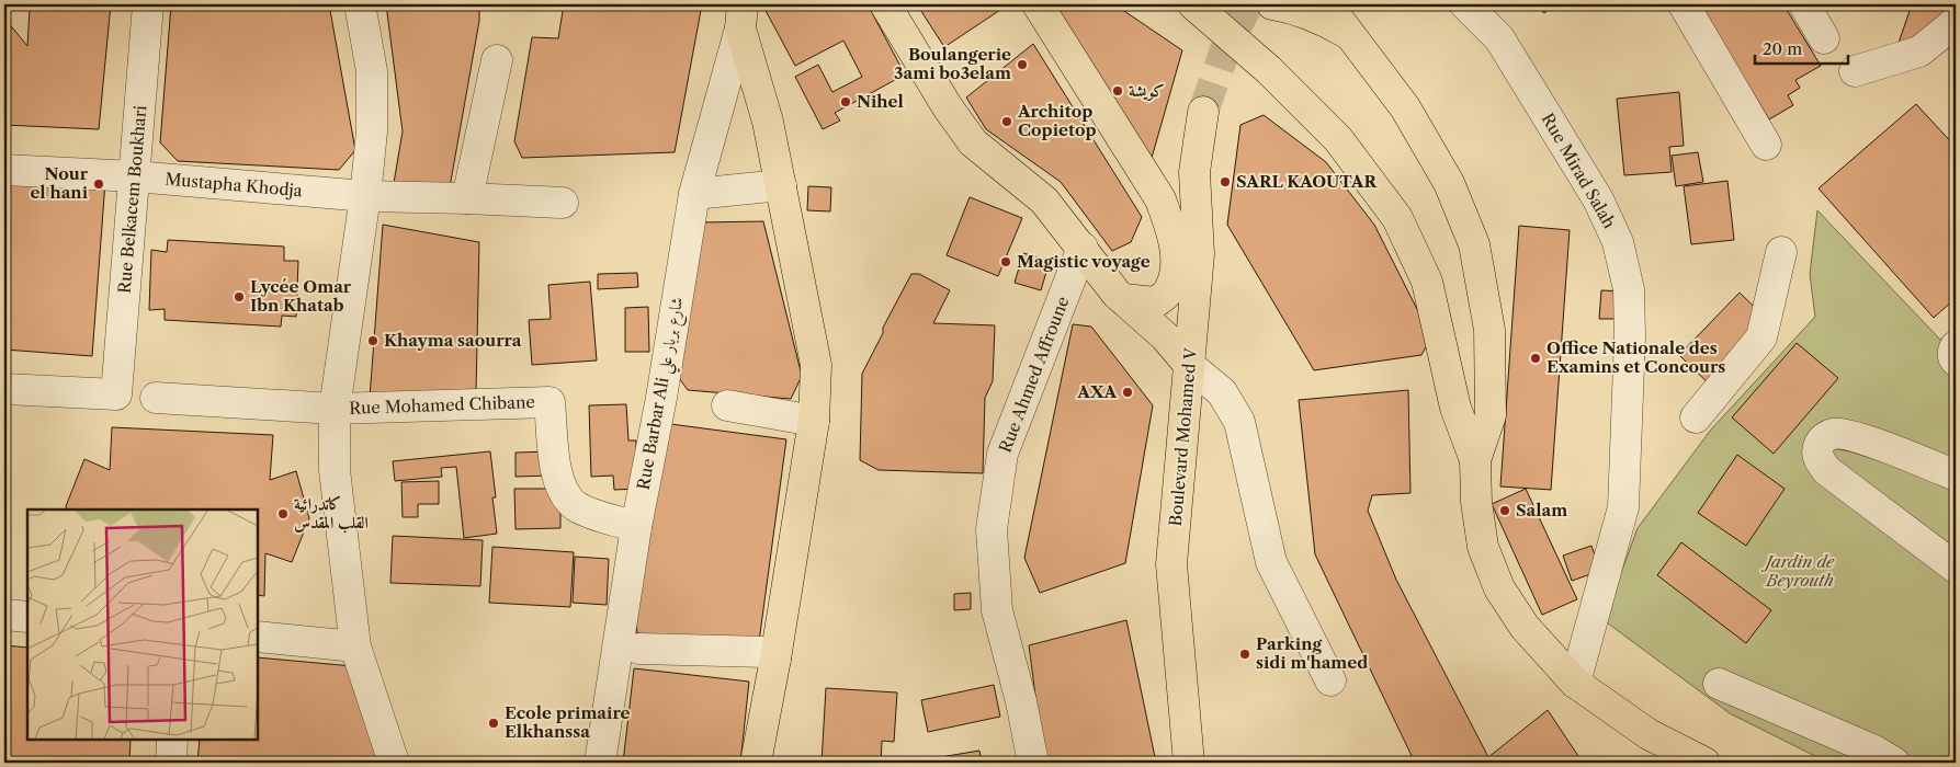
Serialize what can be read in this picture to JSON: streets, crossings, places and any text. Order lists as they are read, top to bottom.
{
  "streets": {
    "main road": ["Boulevard Mohamed V"],
    "street": [
      "Rue Mirad Salah",
      "Mustapha Khodja",
      "Rue Belkacem Boukhari",
      "Rue Ahmed Affroune",
      "Rue Barbar Ali شارع بربار علي",
      "Rue Mohamed Chibane"
    ]
  },
  "crossings": [
    ["Mustapha Khodja", "Rue Belkacem Boukhari"],
    ["Rue Barbar Ali شارع بربار علي", "Rue Mohamed Chibane"]
  ],
  "parks": ["Jardin de Beyrouth"],
  "places": [
    "Boulangerie 3ami bo3elam",
    "كويشة",
    "Nihel",
    "Architop Copietop",
    "SARL KAOUTAR",
    "Nour el hani",
    "Magistic voyage",
    "Lycée Omar Ibn Khatab",
    "Khayma saourra",
    "Office Nationale des Examins et Concours",
    "AXA",
    "Salam",
    "كاتدرائية القلب المقدس",
    "Parking sidi m'hamed",
    "Ecole primaire Elkhanssa"
  ],
  "scale_bar": "20 m"
}
